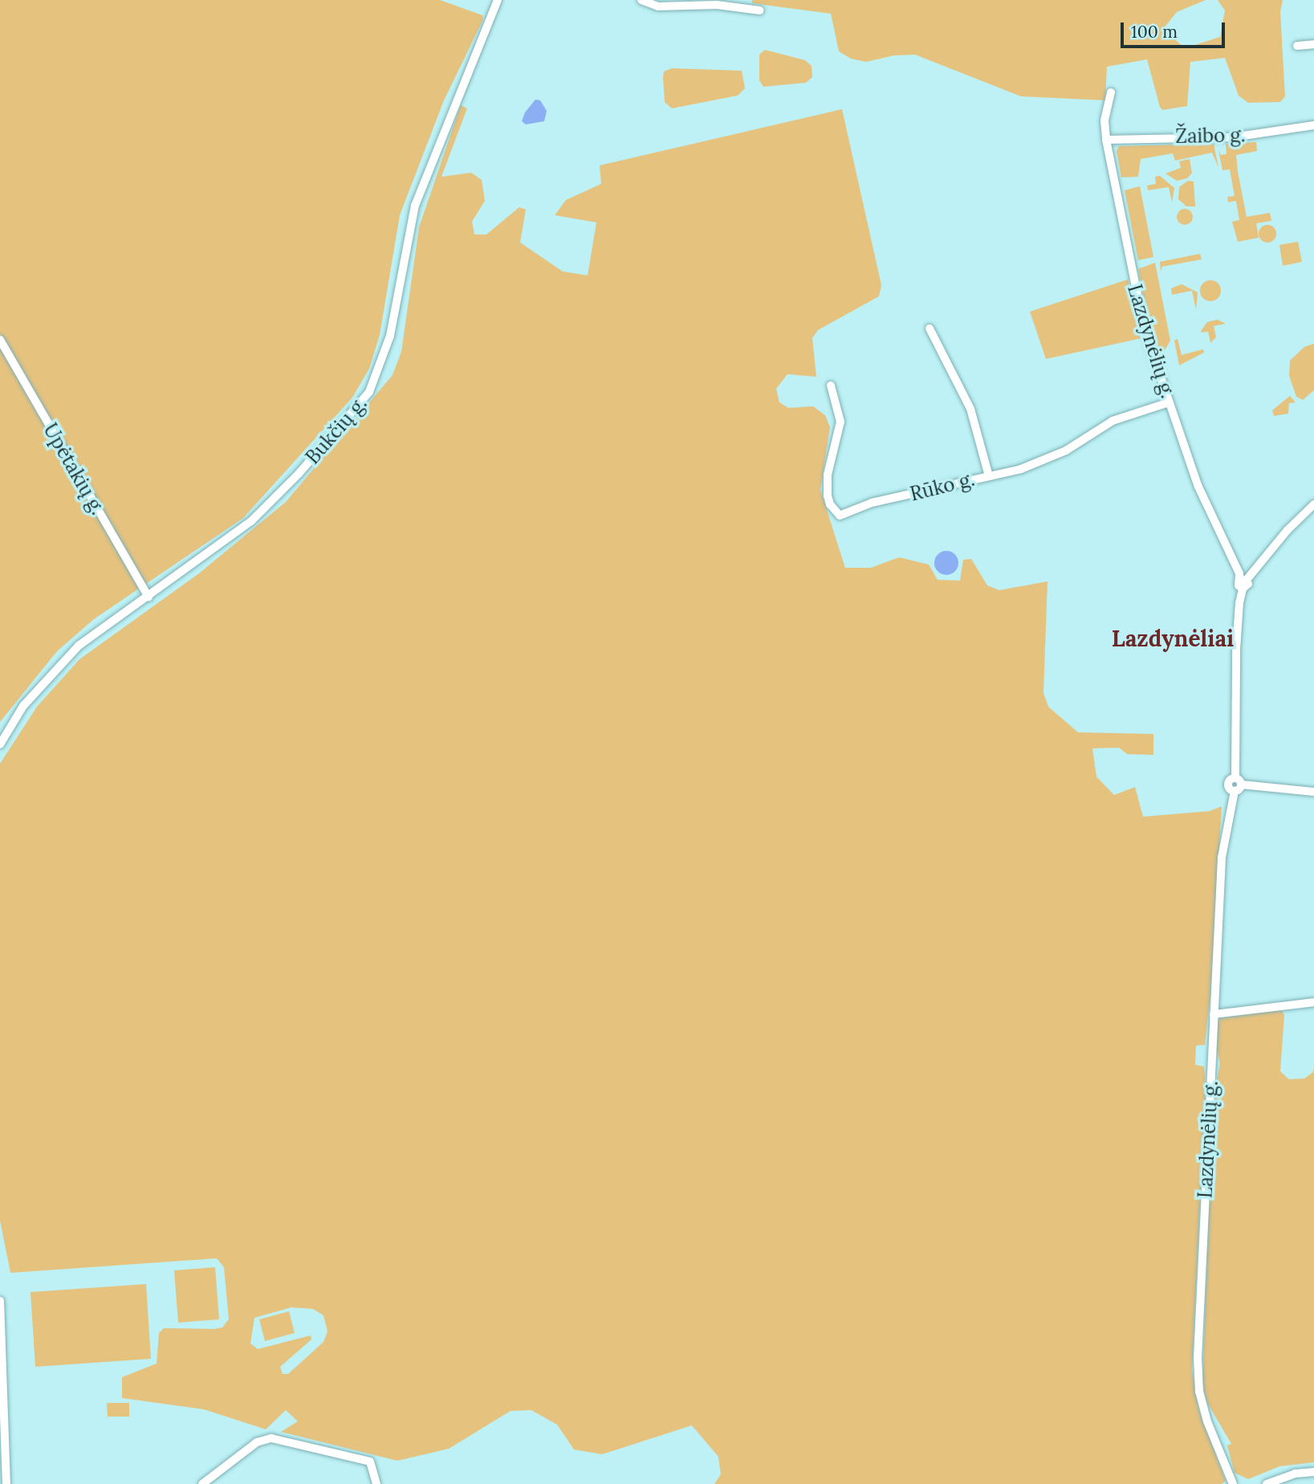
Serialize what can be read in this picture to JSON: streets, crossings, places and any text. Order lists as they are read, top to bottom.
{
  "streets": {
    "street": [
      "Žaibo g.",
      "Lazdynėlių g.",
      "Bukčių g.",
      "Upėtakių g.",
      "Rūko g."
    ]
  },
  "crossings": [
    ["Žaibo g.", "Lazdynėlių g."],
    ["Lazdynėlių g.", "Rūko g."],
    ["Bukčių g.", "Upėtakių g."]
  ],
  "districts": ["Lazdynėliai"],
  "scale_bar": "100 m"
}
